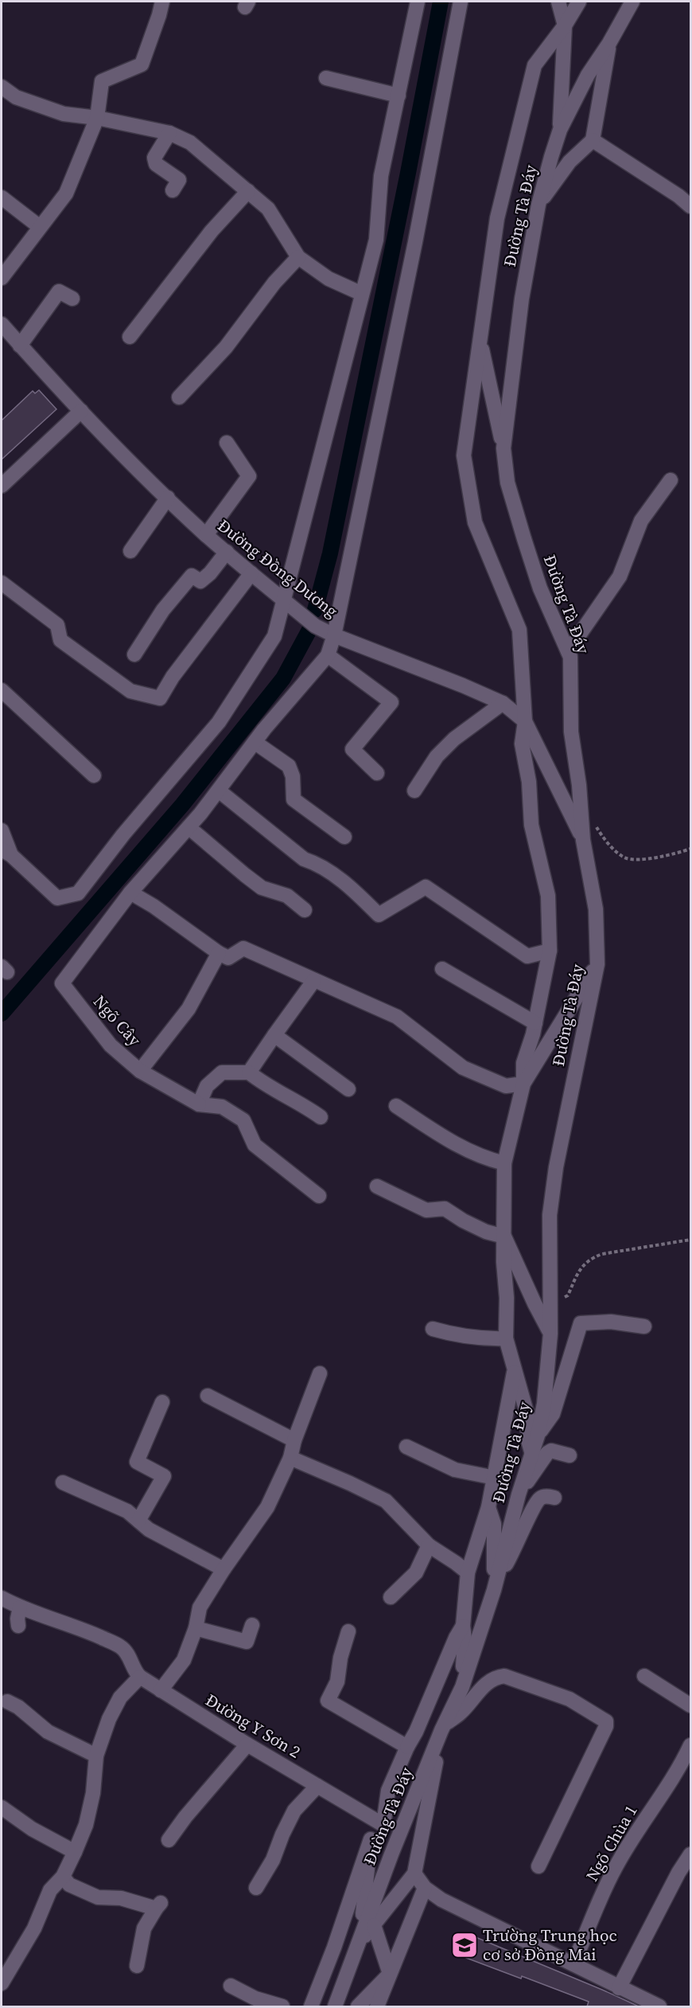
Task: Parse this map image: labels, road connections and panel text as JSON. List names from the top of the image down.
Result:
{
  "streets": {
    "street": [
      "Đường Tà Đáy",
      "Đường Đồng Dương",
      "Ngõ Cây",
      "Đường Y Sơn 2",
      "Ngõ Chùa 1"
    ]
  },
  "crossings": [
    ["Đường Tà Đáy", "Đường Đồng Dương"]
  ],
  "places": {
    "school or university": ["Trường Trung học cơ sở Đồng Mai"]
  }
}
